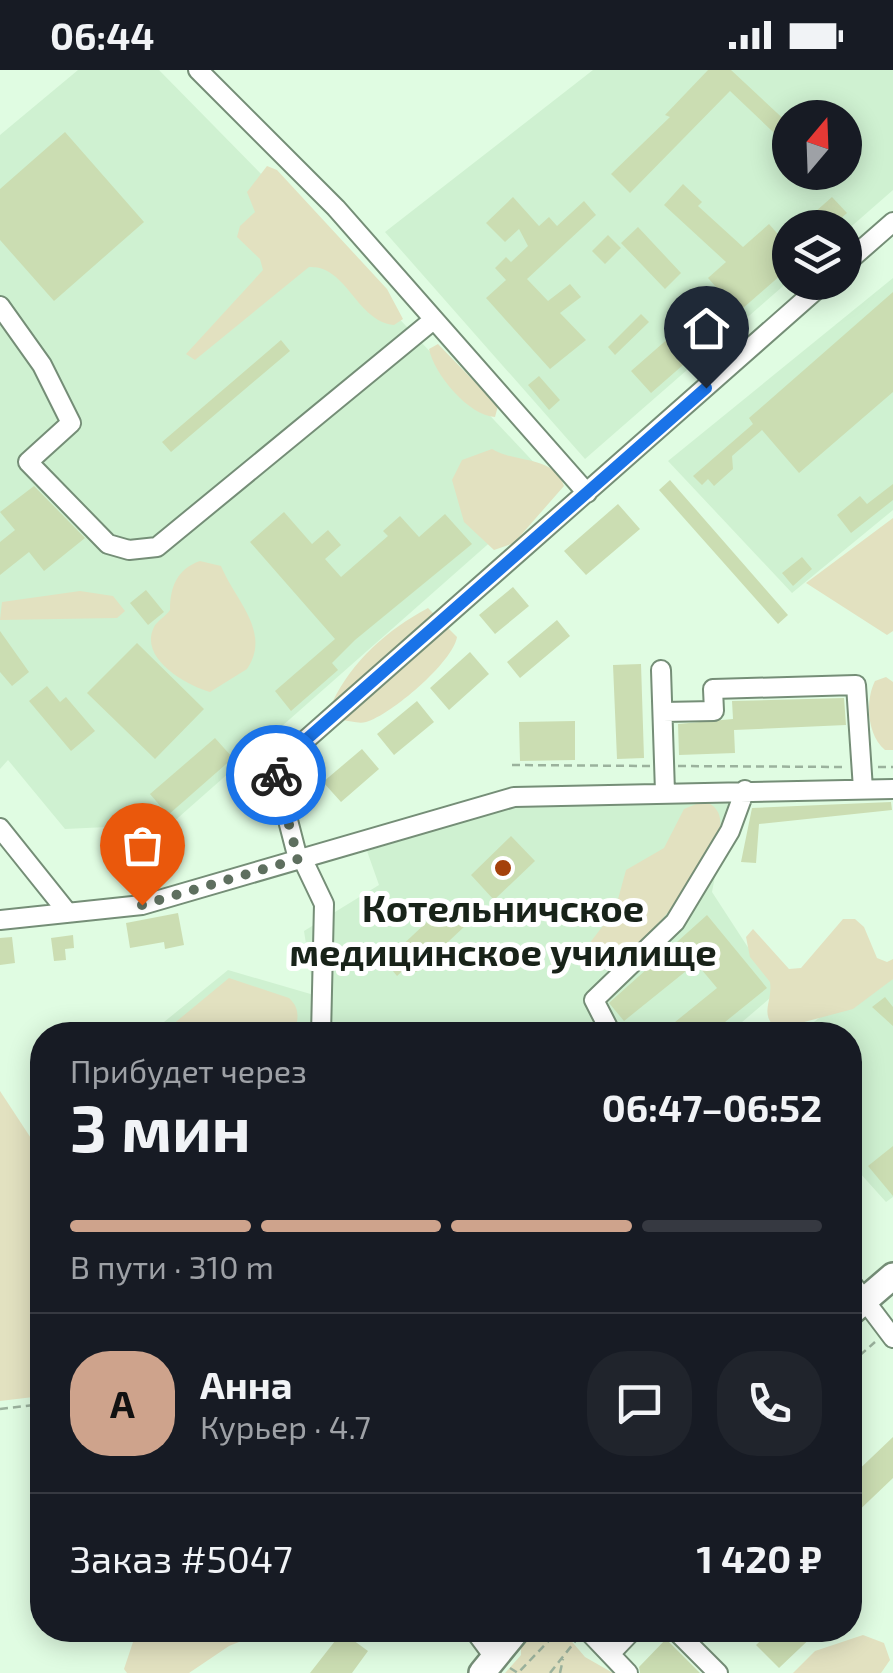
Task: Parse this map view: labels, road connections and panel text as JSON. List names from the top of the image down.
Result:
{
  "places": ["Котельничское медицинское училище"],
  "north": "top",
  "page": {
    "status": "06:44",
    "heading": ["3 мин", "Прибудет через", "06:47–06:52"],
    "panel": [
      "Анна",
      "Курьер · 4.7",
      "Заказ #5047",
      "1 420 ₽"
    ],
    "bar": "В пути · 310 m",
    "round": "А"
  }
}
